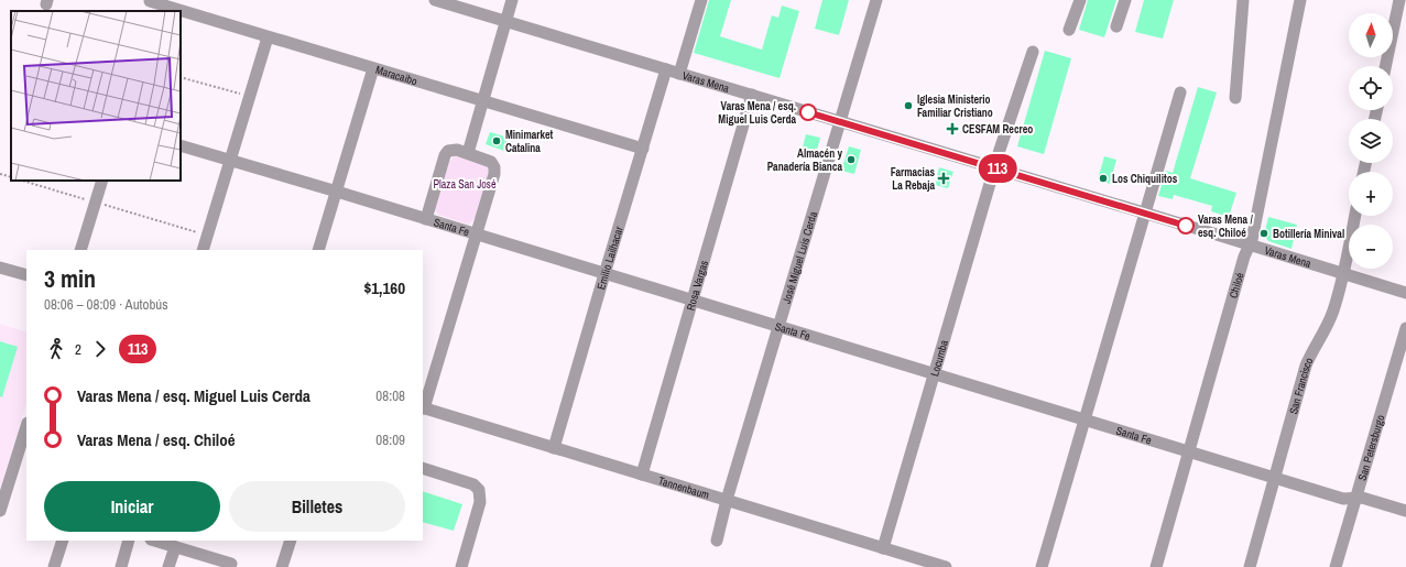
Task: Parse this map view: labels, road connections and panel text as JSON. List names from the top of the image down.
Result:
{
  "streets": {
    "street": [
      "Maracaibo",
      "Varas Mena",
      "Santa Fe",
      "Emilio Lailhacar",
      "José Miguel Luis Cerda",
      "Rosa Vargas",
      "Chiloé",
      "Locumba",
      "San Francisco",
      "San Petersburgo",
      "Tannenbaum"
    ]
  },
  "crossings": [
    ["Maracaibo", "Emilio Lailhacar"],
    ["Varas Mena", "Emilio Lailhacar"],
    ["Varas Mena", "José Miguel Luis Cerda"],
    ["Varas Mena", "Rosa Vargas"],
    ["Varas Mena", "Chiloé"],
    ["Varas Mena", "Locumba"],
    ["Varas Mena", "San Francisco"],
    ["Santa Fe", "Emilio Lailhacar"],
    ["Santa Fe", "José Miguel Luis Cerda"],
    ["Santa Fe", "Rosa Vargas"],
    ["Santa Fe", "Chiloé"],
    ["Santa Fe", "Locumba"],
    ["Santa Fe", "San Francisco"],
    ["Santa Fe", "San Petersburgo"],
    ["Emilio Lailhacar", "Tannenbaum"],
    ["José Miguel Luis Cerda", "Tannenbaum"],
    ["Rosa Vargas", "Tannenbaum"],
    ["Locumba", "Tannenbaum"]
  ],
  "parks": ["Plaza San José"],
  "places": {
    "other": [
      "Iglesia Ministerio Familiar Cristiano",
      "Varas Mena / esq. Miguel Luis Cerda",
      "Minimarket Catalina",
      "Almacén y Panadería Bianca",
      "Los Chiquilitos",
      "Varas Mena / esq. Chiloé",
      "Botillería Minival"
    ],
    "health": ["CESFAM Recreo", "Farmacias La Rebaja"]
  },
  "lines": ["bus line 113"],
  "north": "top",
  "page": {
    "on_map": "113",
    "map_buttons": ["+", "−"],
    "heading": ["3 min", "08:06 – 08:09 · Autobús", "$1,160"],
    "legs": ["2", "113"],
    "list": [
      {
        "name": "Varas Mena / esq. Miguel Luis Cerda",
        "value": "08:08"
      },
      {
        "name": "Varas Mena / esq. Chiloé",
        "value": "08:09"
      }
    ],
    "buttons": ["Iniciar", "Billetes"]
  }
}
